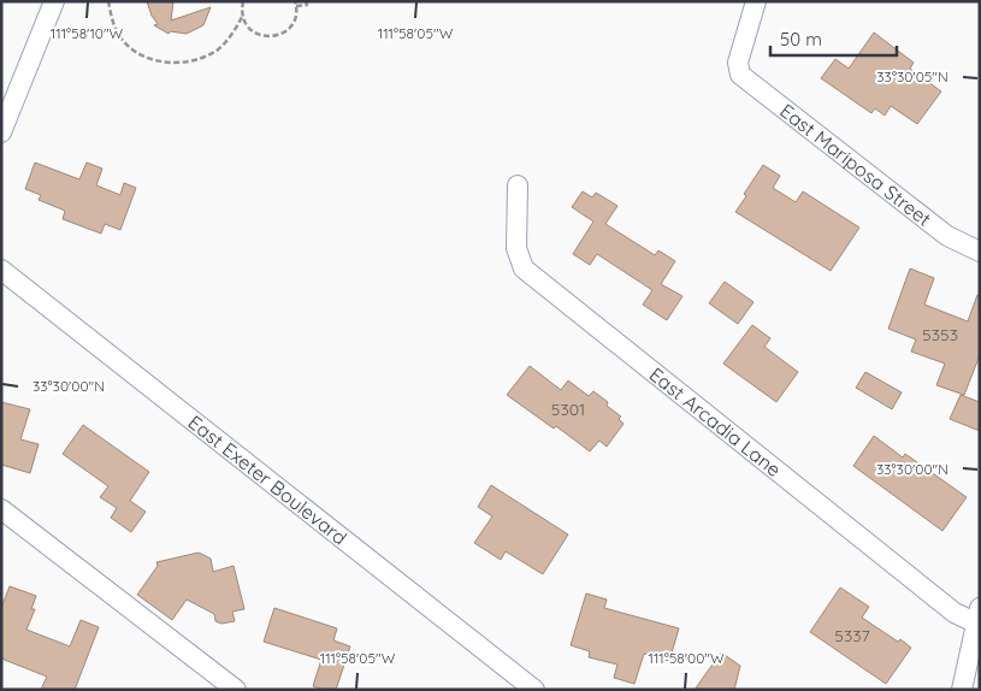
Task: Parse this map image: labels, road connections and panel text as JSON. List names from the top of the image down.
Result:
{
  "streets": {
    "street": ["East Mariposa Street", "East Arcadia Lane", "East Exeter Boulevard"]
  },
  "house_numbers": ["5353", "5301", "5337"],
  "scale_bar": "50 m",
  "coordinates": [
    "111°58'10\"W",
    "111°58'05\"W",
    "33°30'05\"N",
    "33°30'00\"N",
    "111°58'00\"W"
  ]
}
